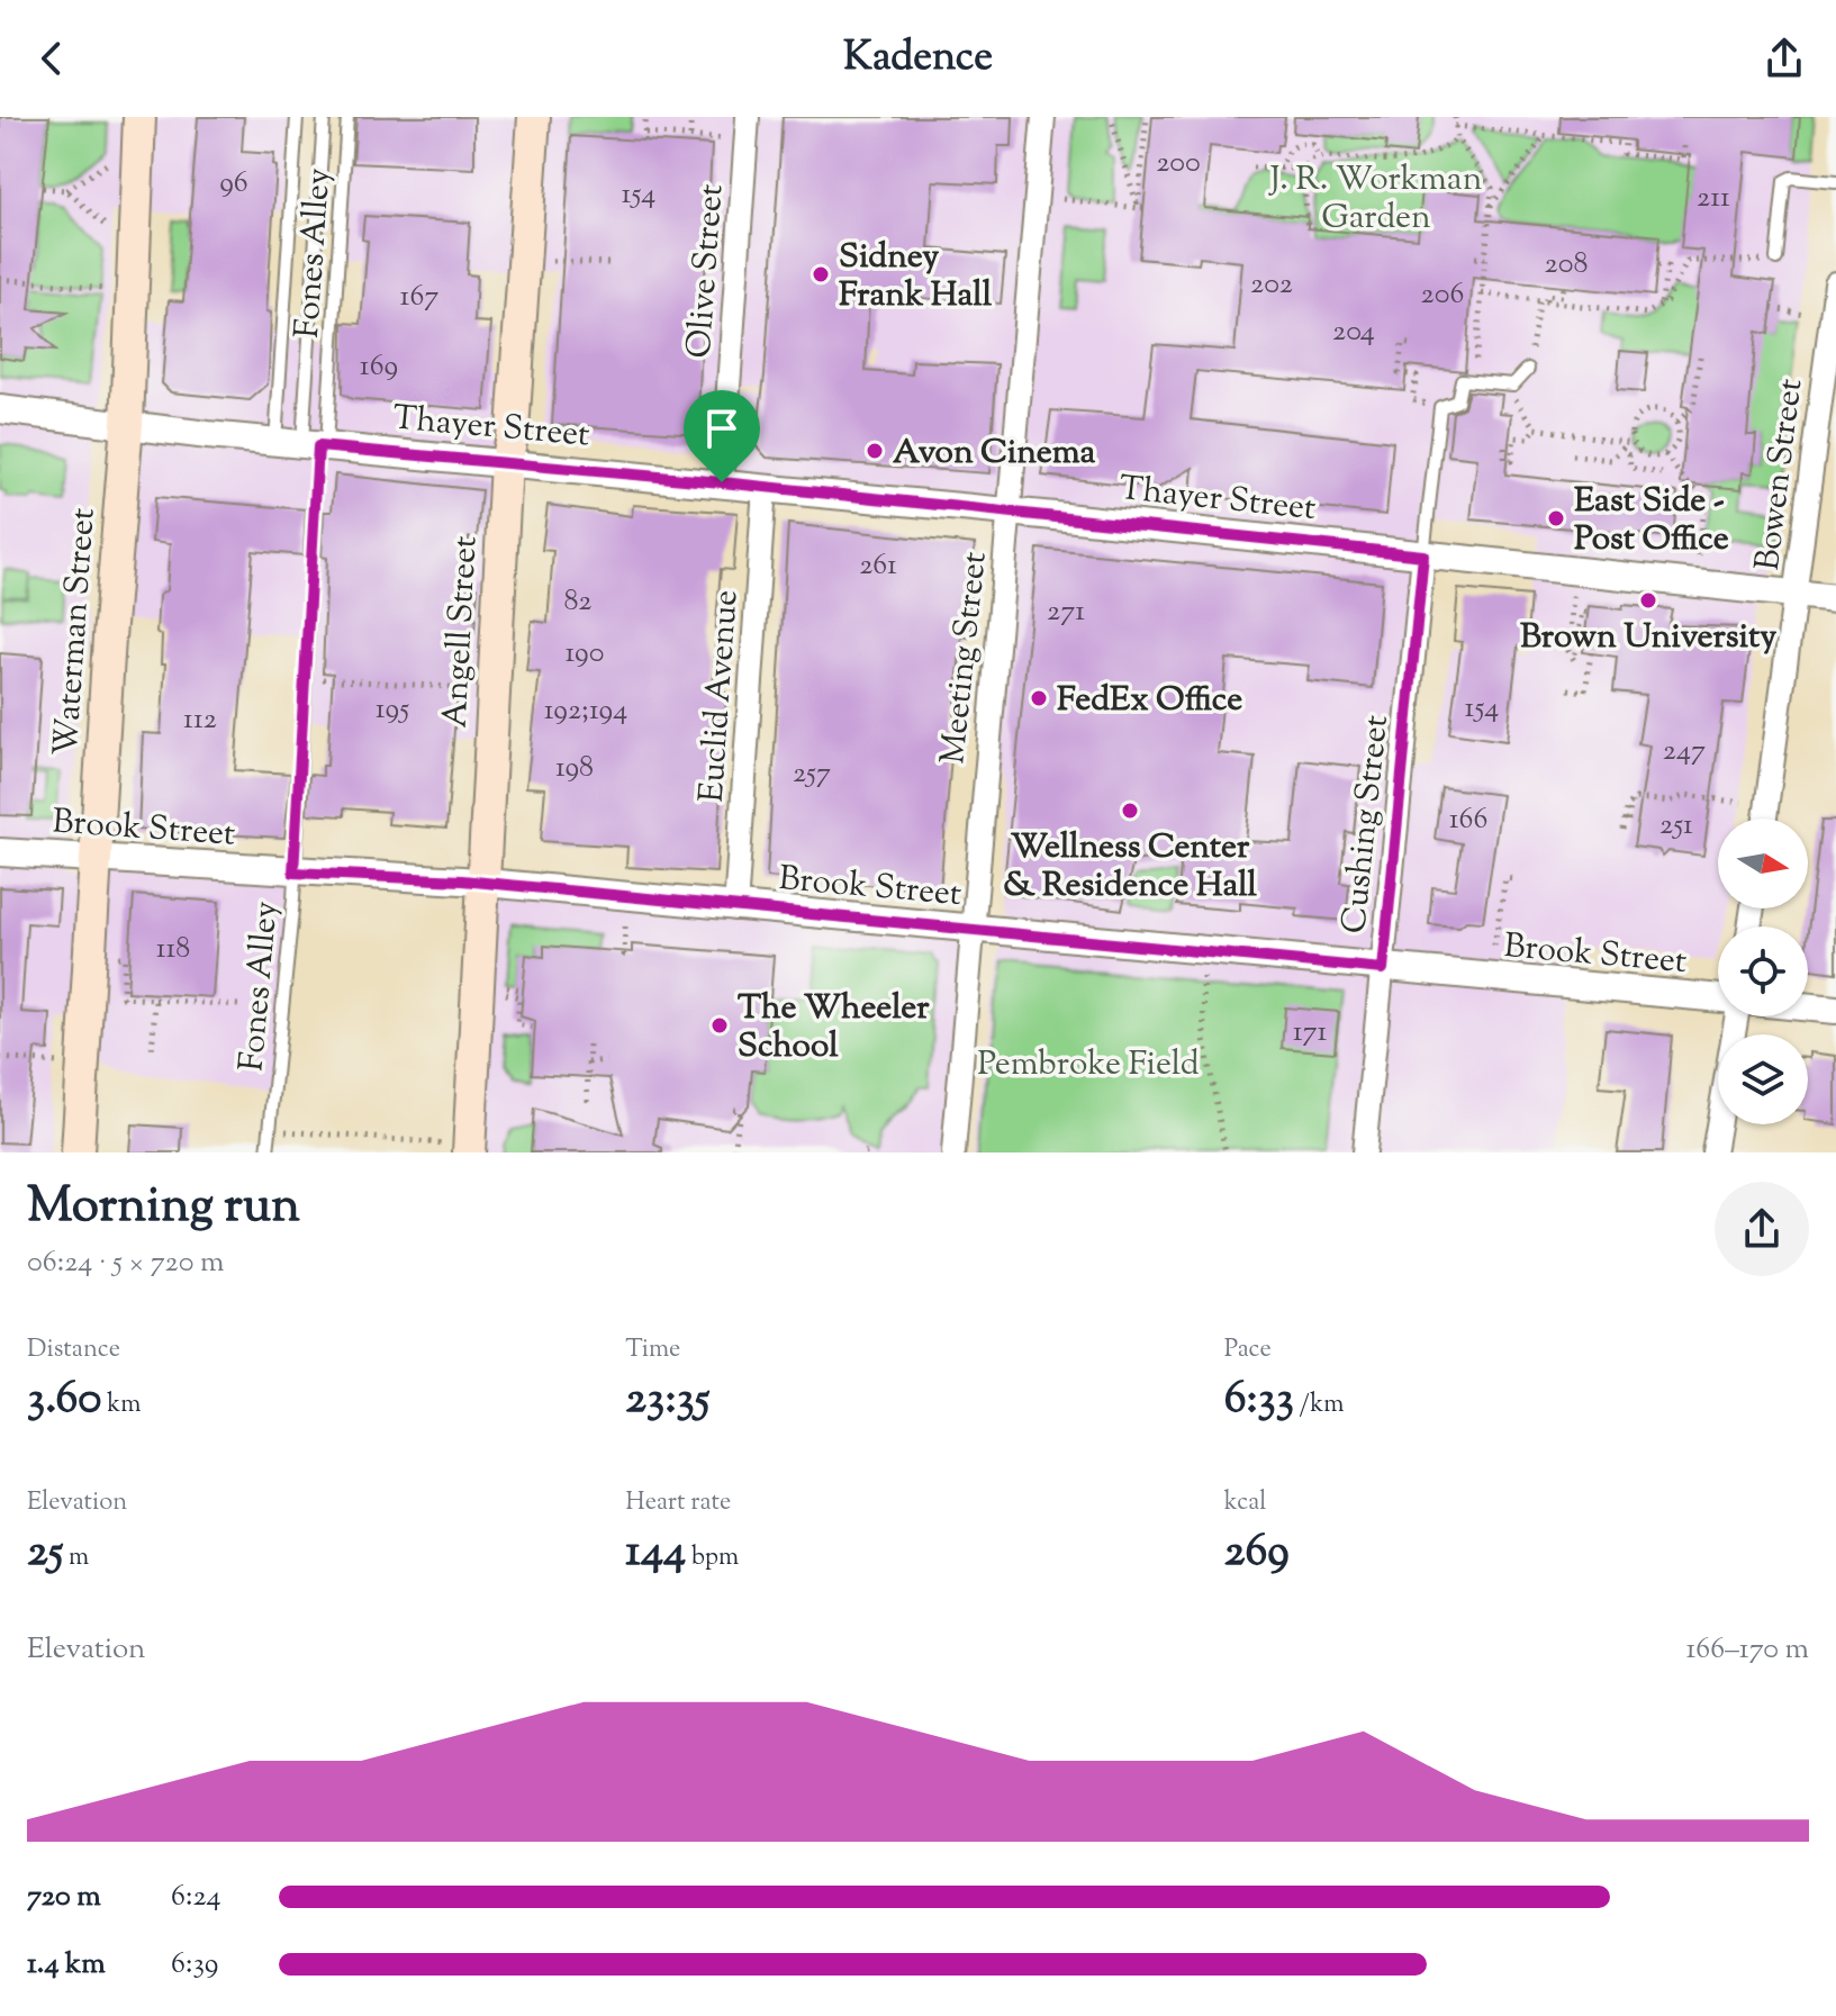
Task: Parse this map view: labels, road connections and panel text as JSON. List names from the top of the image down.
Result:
{
  "streets": {
    "main road": ["Waterman Street", "Angell Street"],
    "street": [
      "Olive Street",
      "Thayer Street",
      "Bowen Street",
      "Meeting Street",
      "Euclid Avenue",
      "Cushing Street",
      "Brook Street"
    ],
    "lane": ["Fones Alley"]
  },
  "crossings": [
    ["Fones Alley", "Thayer Street"],
    ["Fones Alley", "Brook Street"],
    ["Olive Street", "Thayer Street"],
    ["Thayer Street", "Bowen Street"],
    ["Thayer Street", "Waterman Street"],
    ["Thayer Street", "Angell Street"],
    ["Thayer Street", "Meeting Street"],
    ["Thayer Street", "Euclid Avenue"],
    ["Thayer Street", "Cushing Street"],
    ["Waterman Street", "Brook Street"],
    ["Angell Street", "Brook Street"],
    ["Meeting Street", "Brook Street"],
    ["Euclid Avenue", "Brook Street"],
    ["Cushing Street", "Brook Street"]
  ],
  "parks": ["J. R. Workman Garden", "Pembroke Field"],
  "places": [
    "Sidney Frank Hall",
    "Avon Cinema",
    "East Side - Post Office",
    "Brown University",
    "FedEx Office",
    "Wellness Center & Residence Hall",
    "The Wheeler School"
  ],
  "house_numbers": [
    "200",
    "96",
    "154",
    "211",
    "208",
    "202",
    "206",
    "167",
    "204",
    "169",
    "261",
    "82",
    "271",
    "190",
    "154",
    "195",
    "192;194",
    "112",
    "247",
    "198",
    "257",
    "166",
    "251",
    "118",
    "171"
  ],
  "north": "right",
  "page": {
    "header": "Kadence",
    "heading": ["Morning run", "06:24 · 5 × 720 m"],
    "stats": [
      ["Distance", "3.60 km"],
      ["Time", "23:35"],
      ["Pace", "6:33 /km"],
      ["Elevation", "25 m"],
      ["Heart rate", "144 bpm"],
      ["kcal", "269"]
    ],
    "chart": ["Elevation", "166–170 m"],
    "list": [
      {
        "name": "720 m",
        "note": "6:24"
      },
      {
        "name": "1.4 km",
        "note": "6:39"
      }
    ]
  }
}
